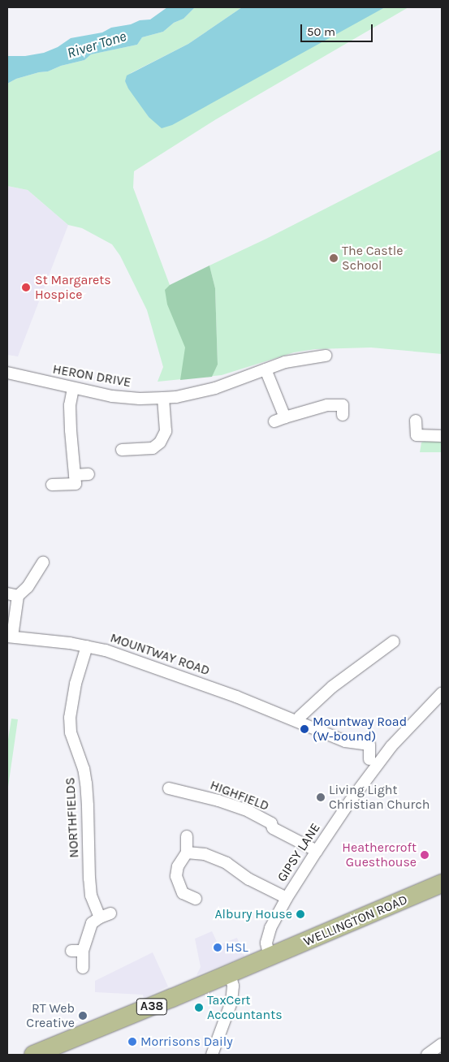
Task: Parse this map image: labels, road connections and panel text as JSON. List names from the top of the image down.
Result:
{
  "streets": {
    "main road": ["WELLINGTON ROAD", "A38"],
    "street": [
      "HERON DRIVE",
      "MOUNTWAY ROAD",
      "HIGHFIELD",
      "NORTHFIELDS",
      "GIPSY LANE"
    ]
  },
  "crossings": [
    ["MOUNTWAY ROAD", "NORTHFIELDS"],
    ["HIGHFIELD", "GIPSY LANE"],
    ["GIPSY LANE", "WELLINGTON ROAD"],
    ["GIPSY LANE", "A38"],
    ["WELLINGTON ROAD", "A38"]
  ],
  "water": ["River Tone"],
  "places": [
    "The Castle School",
    "St Margarets Hospice",
    "Mountway Road (W-bound)",
    "Living Light Christian Church",
    "Heathercroft Guesthouse",
    "Albury House",
    "HSL",
    "TaxCert Accountants",
    "RT Web Creative",
    "Morrisons Daily"
  ],
  "scale_bar": "50 m"
}
